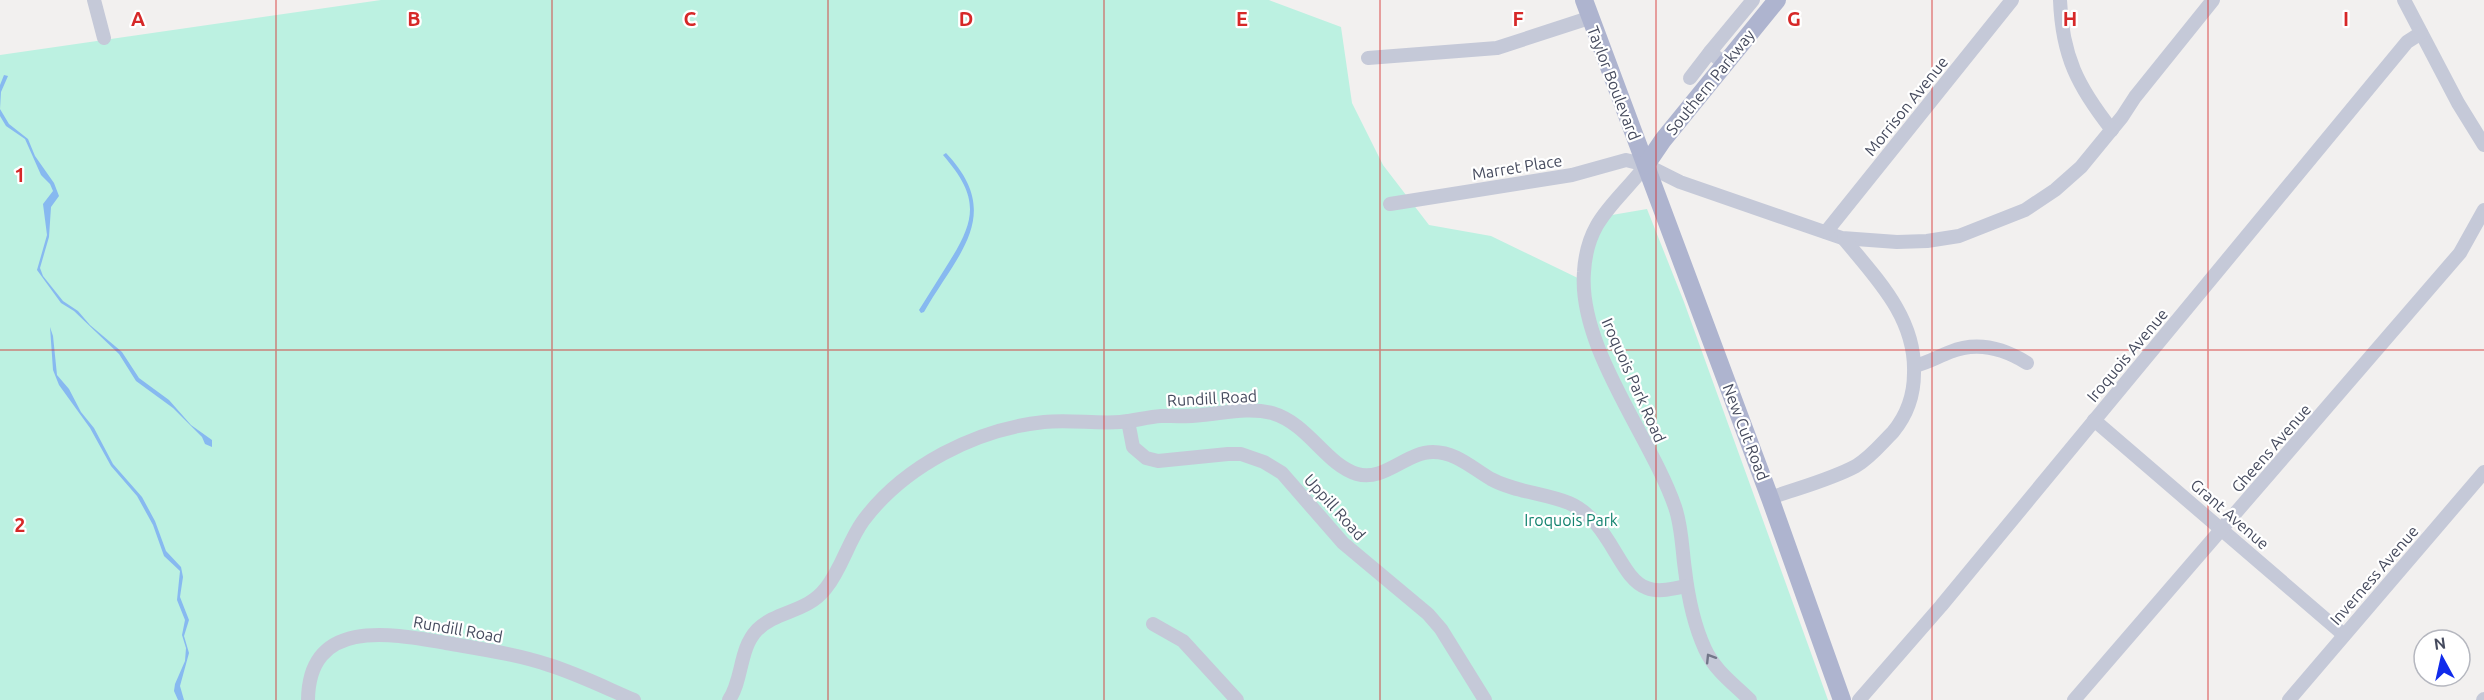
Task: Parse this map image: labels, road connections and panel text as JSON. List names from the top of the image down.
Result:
{
  "streets": {
    "main road": ["Southern Parkway", "Taylor Boulevard", "New Cut Road"],
    "street": [
      "Morrison Avenue",
      "Marret Place",
      "Iroquois Avenue",
      "Iroquois Park Road",
      "Rundill Road",
      "Gheens Avenue",
      "Uppill Road",
      "Grant Avenue",
      "Inverness Avenue"
    ]
  },
  "crossings": [
    ["Southern Parkway", "Taylor Boulevard"],
    ["Southern Parkway", "Marret Place"],
    ["Southern Parkway", "Iroquois Park Road"],
    ["Southern Parkway", "New Cut Road"],
    ["Taylor Boulevard", "Marret Place"],
    ["Taylor Boulevard", "Iroquois Park Road"],
    ["Taylor Boulevard", "New Cut Road"],
    ["Marret Place", "Iroquois Park Road"],
    ["Marret Place", "New Cut Road"],
    ["Iroquois Avenue", "Grant Avenue"],
    ["Iroquois Park Road", "Rundill Road"],
    ["Iroquois Park Road", "New Cut Road"],
    ["Rundill Road", "Uppill Road"],
    ["Gheens Avenue", "Grant Avenue"],
    ["Grant Avenue", "Inverness Avenue"]
  ],
  "parks": ["Iroquois Park"],
  "north": "top",
  "grid": {
    "columns": [
      "A",
      "B",
      "C",
      "D",
      "E",
      "F",
      "G",
      "H",
      "I"
    ],
    "rows": ["1", "2"]
  }
}
